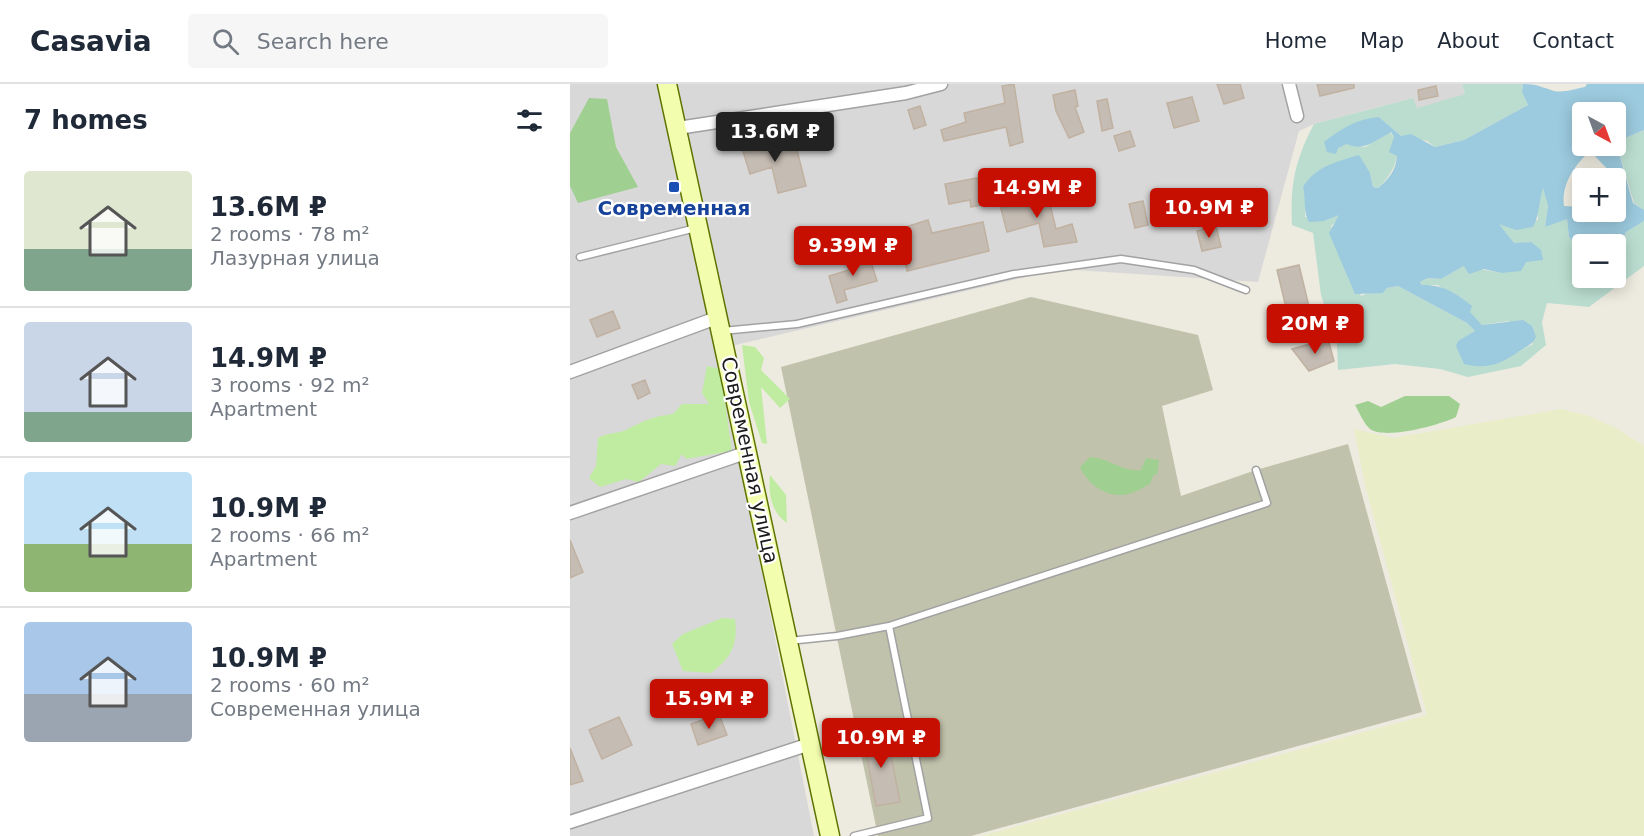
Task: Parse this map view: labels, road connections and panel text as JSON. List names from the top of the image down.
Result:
{
  "streets": {
    "street": ["Современная улица"]
  },
  "places": {
    "transit": ["Современная"]
  },
  "north": "bottom right",
  "page": {
    "header": "Casavia",
    "search": "Search here",
    "nav": [
      "Home",
      "Map",
      "About",
      "Contact"
    ],
    "heading": "7 homes",
    "map_buttons": ["+", "−"],
    "price": [
      "13.6M ₽",
      "14.9M ₽",
      "10.9M ₽",
      "9.39M ₽",
      "20M ₽",
      "15.9M ₽",
      "10.9M ₽"
    ],
    "list": [
      {
        "name": "13.6M ₽",
        "note": "2 rooms · 78 m² · Лазурная улица"
      },
      {
        "name": "14.9M ₽",
        "note": "3 rooms · 92 m² · Apartment"
      },
      {
        "name": "10.9M ₽",
        "note": "2 rooms · 66 m² · Apartment"
      },
      {
        "name": "10.9M ₽",
        "note": "2 rooms · 60 m² · Современная улица"
      }
    ]
  }
}
